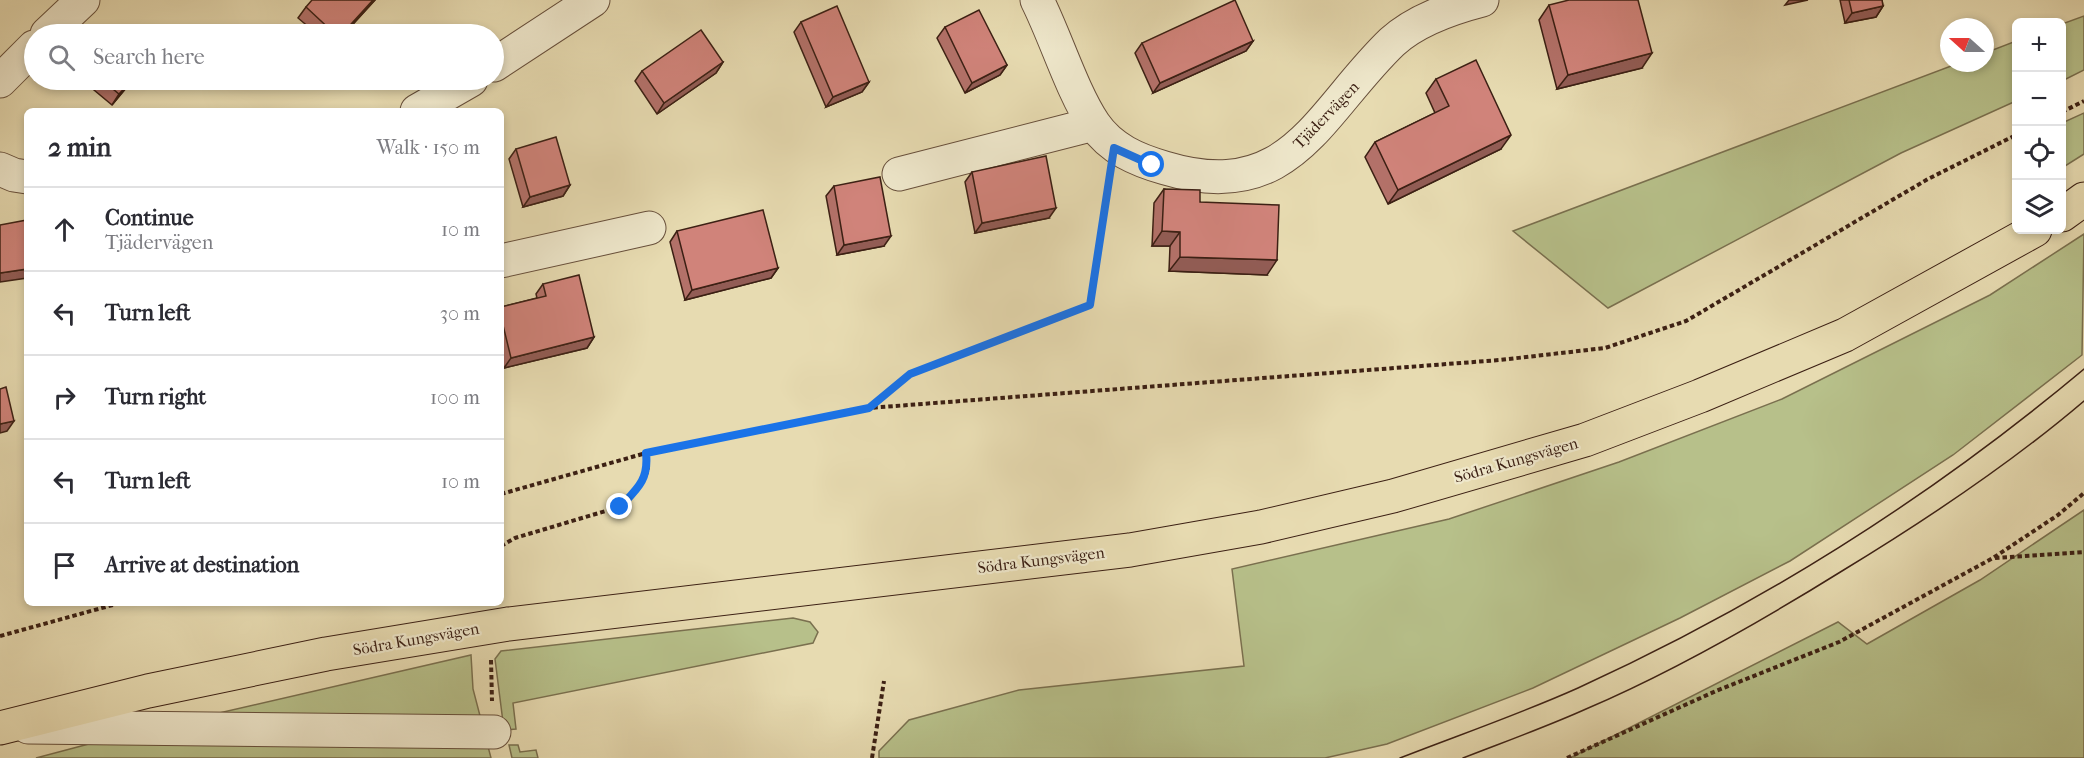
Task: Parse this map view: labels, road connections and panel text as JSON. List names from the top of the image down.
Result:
{
  "streets": {
    "main road": ["Södra Kungsvägen"],
    "street": ["Tjädervägen"]
  },
  "north": "left",
  "page": {
    "map_buttons": ["+", "−"],
    "search": "Search here",
    "heading": ["2 min", "Walk · 150 m"],
    "list": [
      ["Continue", "Tjädervägen", "10 m"],
      ["Turn left", "30 m"],
      ["Turn right", "100 m"],
      ["Turn left", "10 m"],
      "Arrive at destination"
    ]
  }
}
